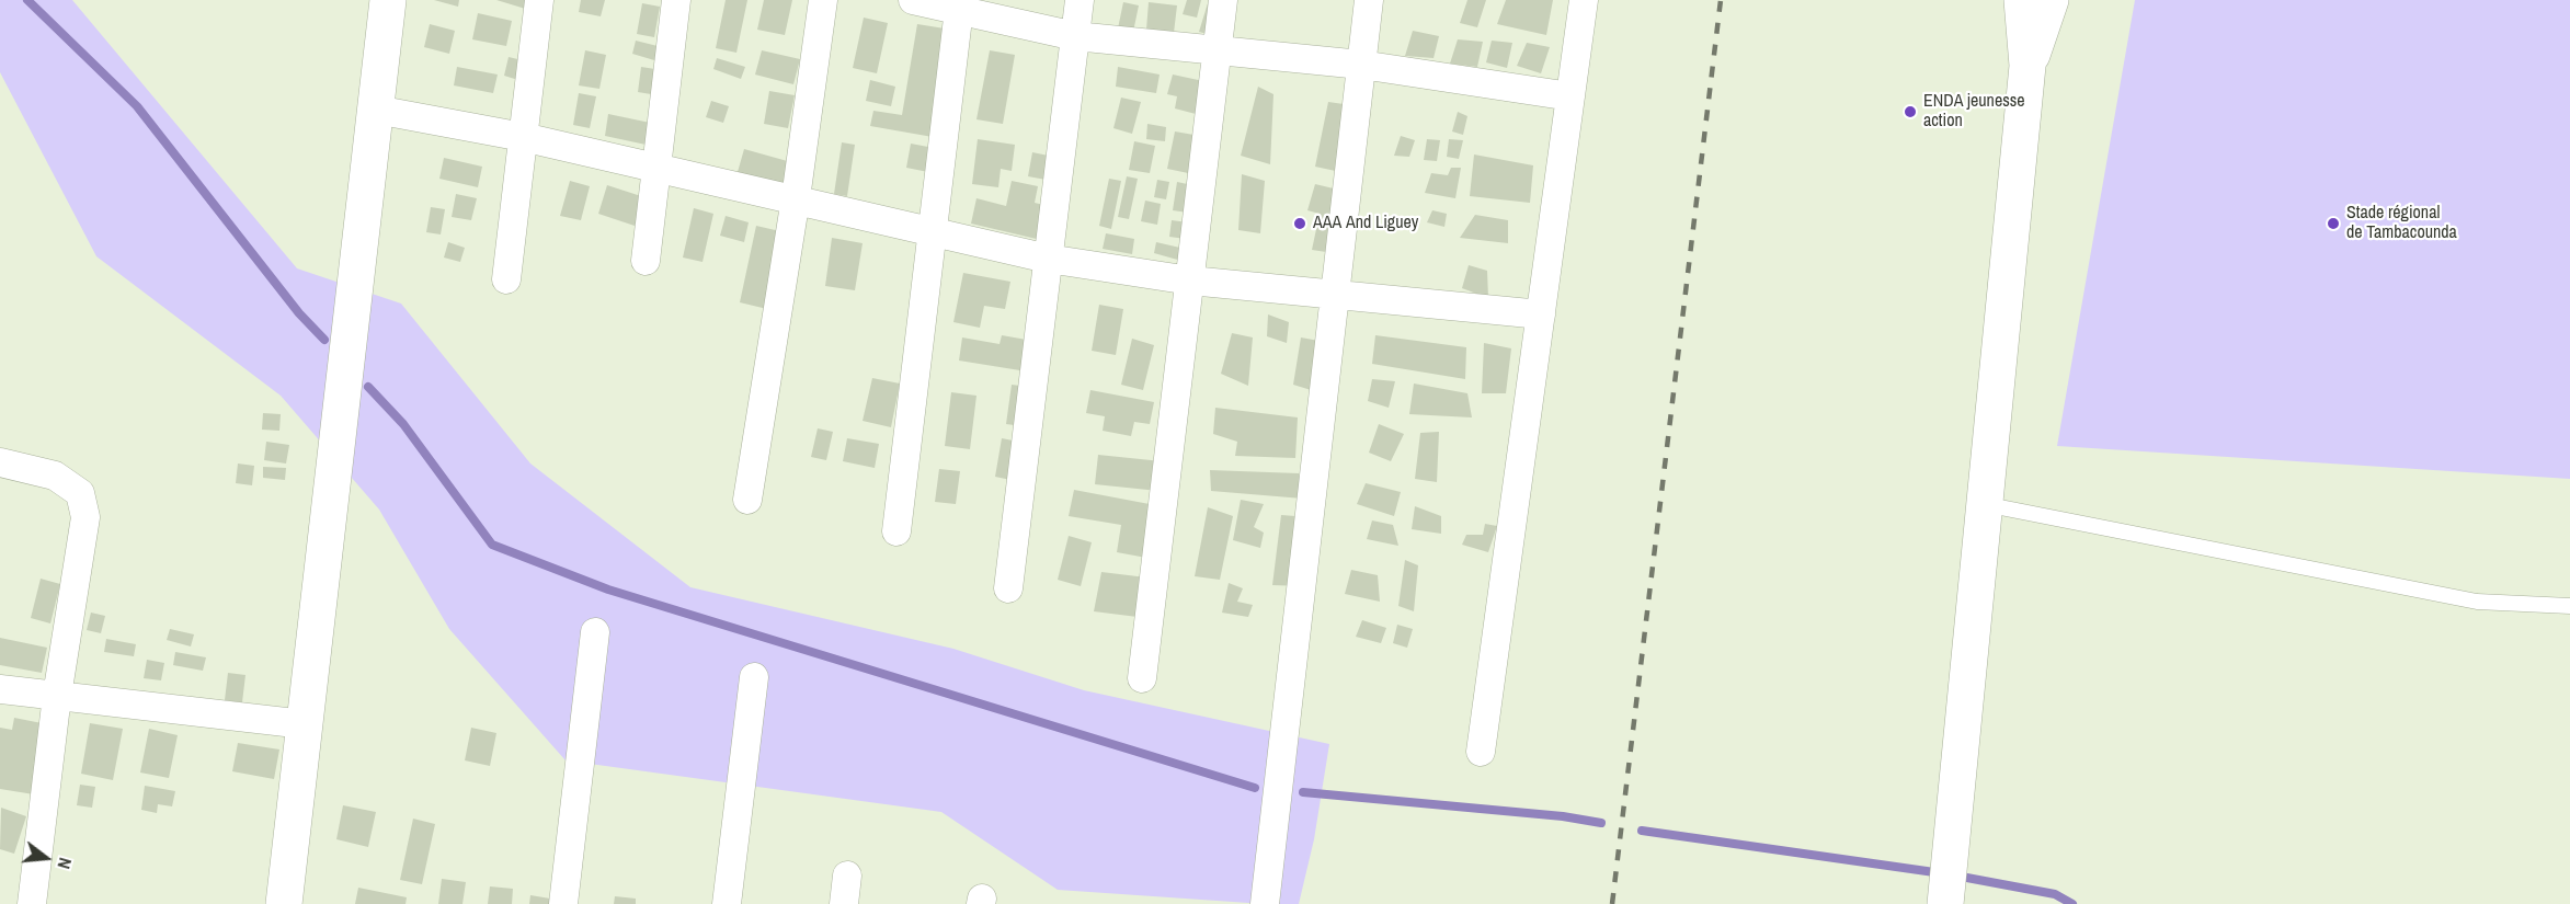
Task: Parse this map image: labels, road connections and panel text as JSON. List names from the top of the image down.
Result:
{
  "places": ["ENDA jeunesse action", "AAA And Liguey", "Stade régional de Tambacounda"],
  "north": "right"
}
